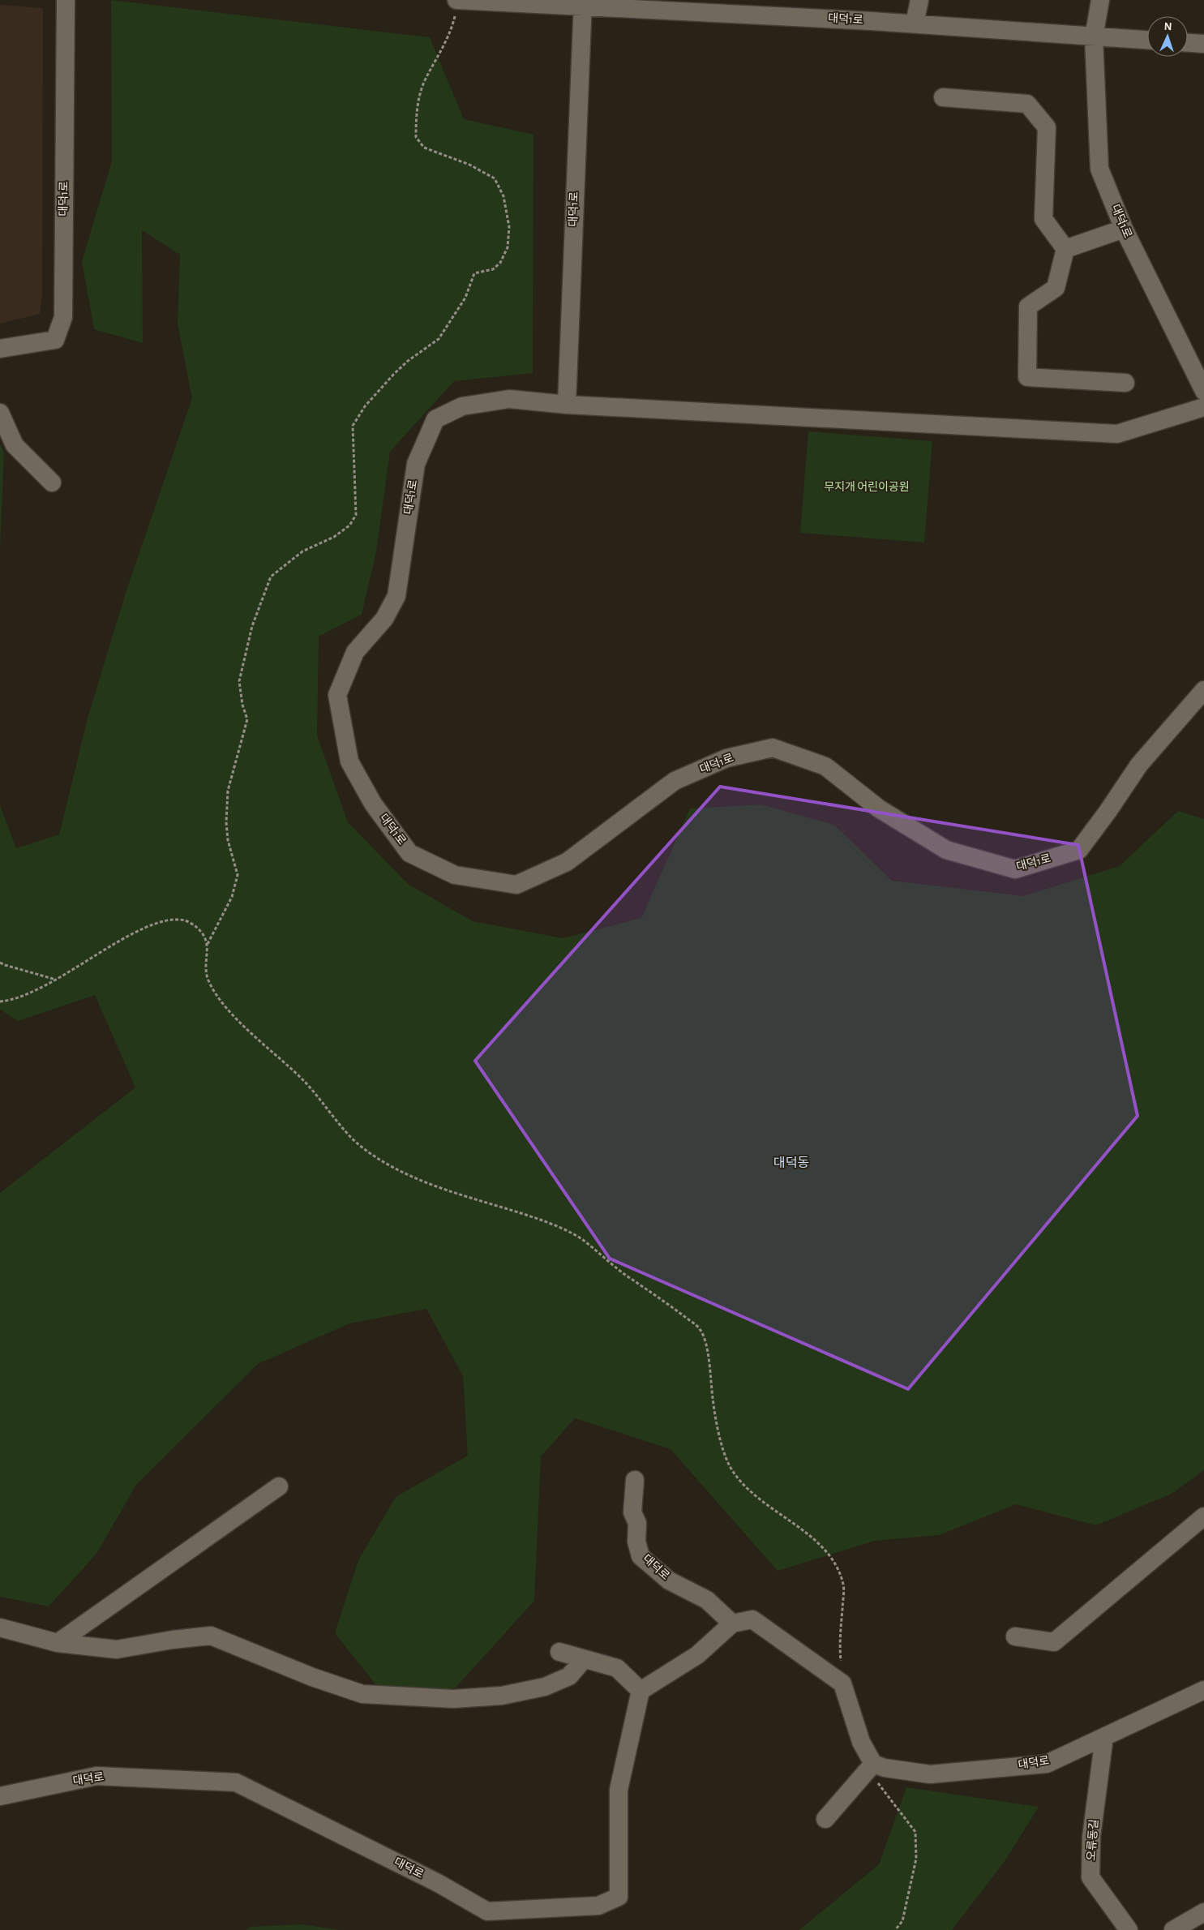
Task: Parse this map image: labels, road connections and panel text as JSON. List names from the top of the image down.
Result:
{
  "streets": {
    "street": ["대덕1로", "대덕로", "오류동길"]
  },
  "crossings": [
    ["대덕로", "오류동길"]
  ],
  "districts": ["대덕동"],
  "parks": ["무지개 어린이공원"],
  "north": "top"
}
